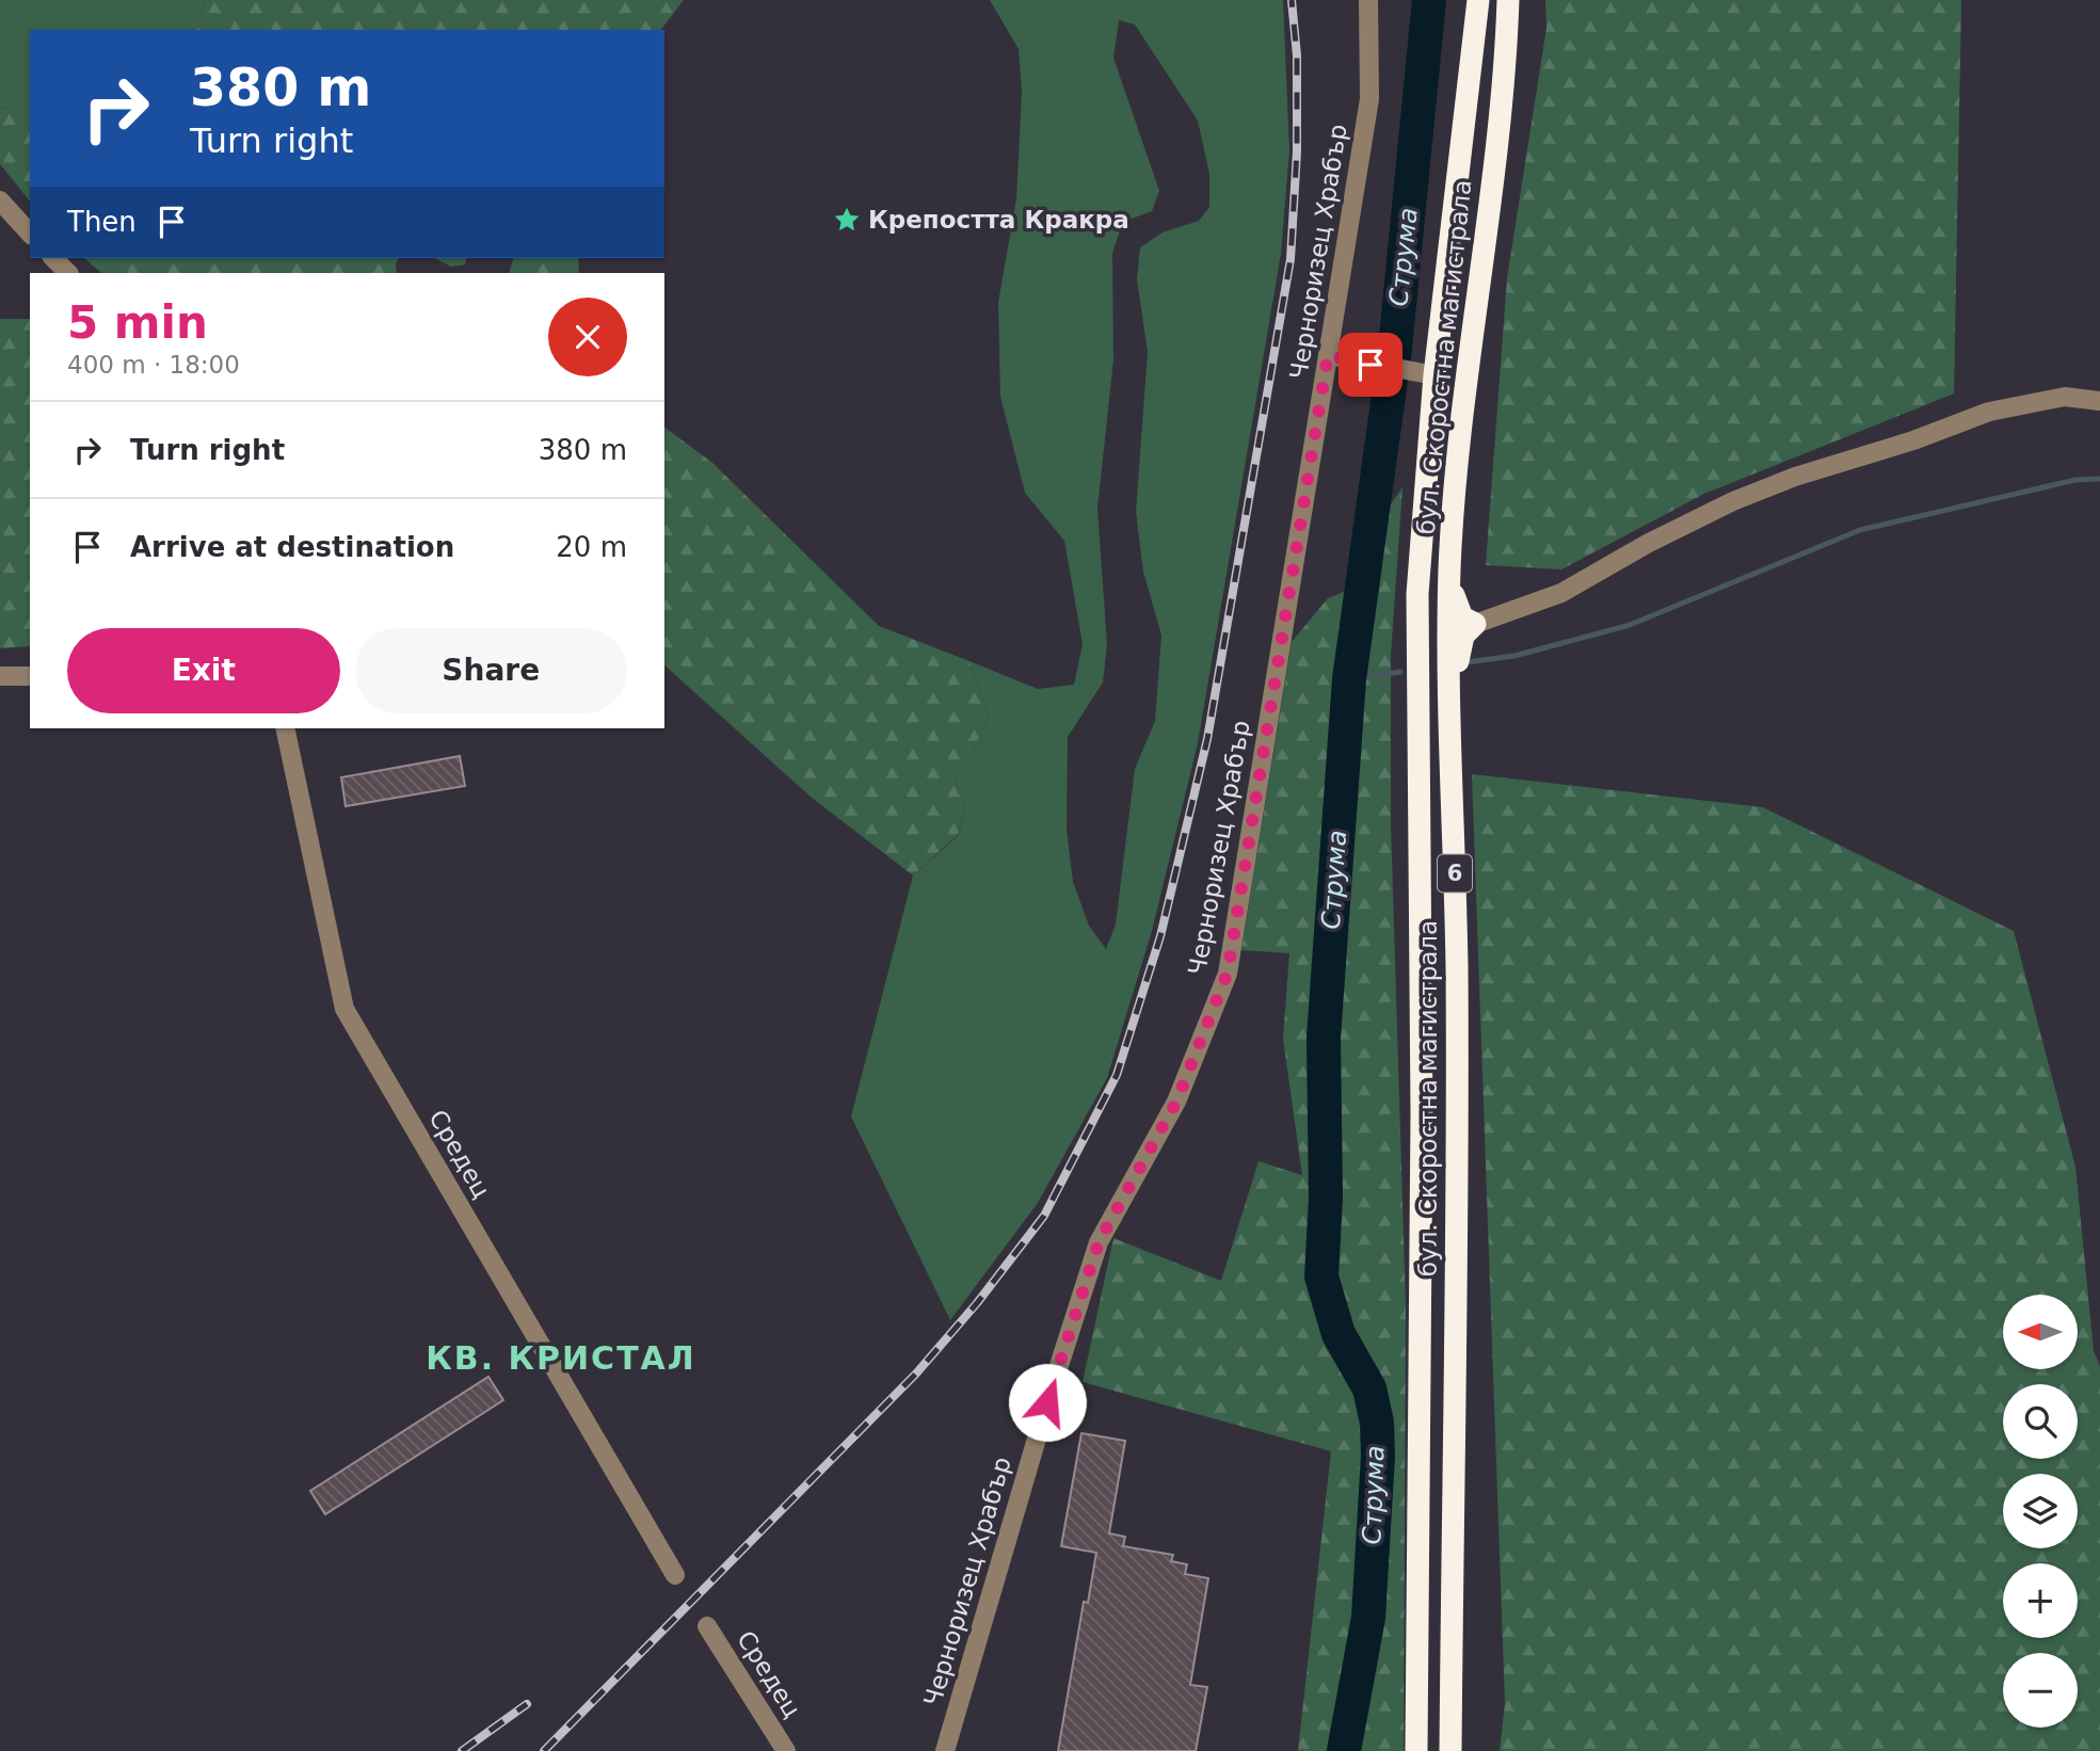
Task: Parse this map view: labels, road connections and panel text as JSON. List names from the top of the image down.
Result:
{
  "streets": {
    "highway": ["бул. Скоростна магистрала", "6"],
    "street": ["Черноризец Храбър", "Средец"]
  },
  "districts": ["КВ. КРИСТАЛ"],
  "water": ["Струма"],
  "places": {
    "place": ["Крепостта Кракра"]
  },
  "north": "left",
  "page": {
    "turn": ["380 m", "Turn right"],
    "then": "Then",
    "heading": ["5 min", "400 m · 18:00"],
    "list": [
      {
        "name": "Turn right",
        "value": "380 m"
      },
      {
        "name": "Arrive at destination",
        "value": "20 m"
      }
    ],
    "buttons": ["Exit", "Share"],
    "map_buttons": ["+", "−"]
  }
}
